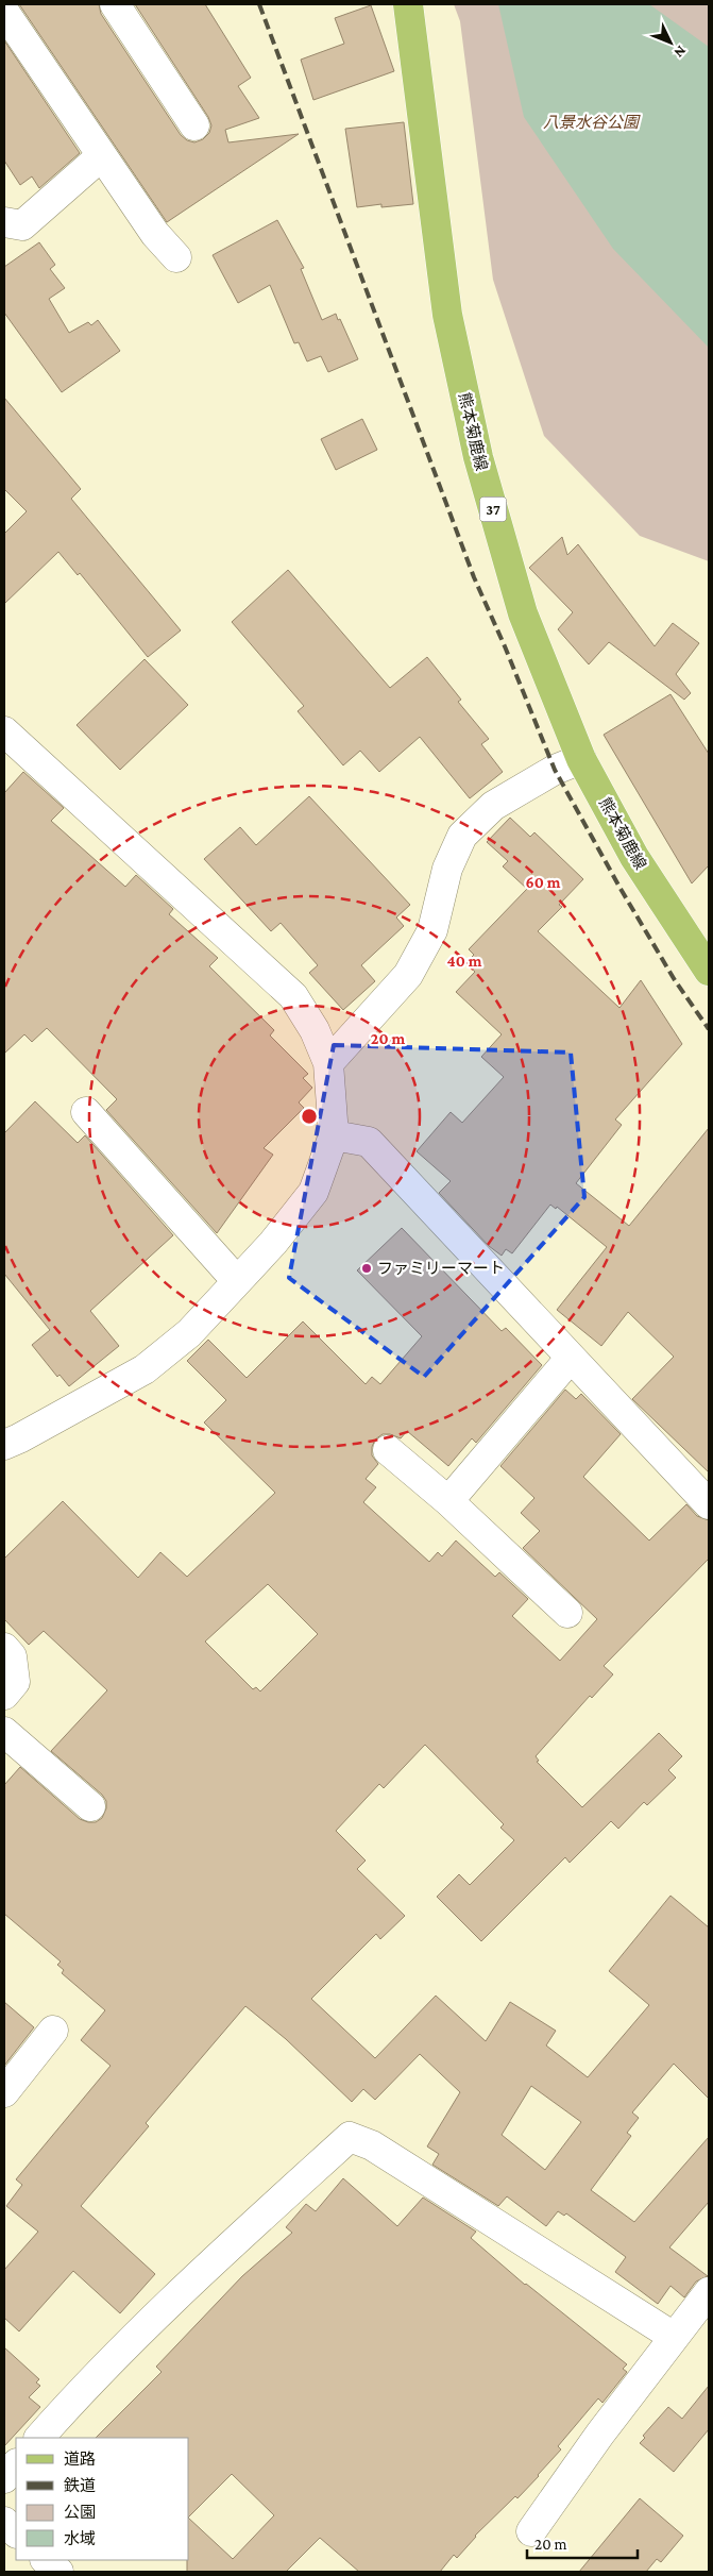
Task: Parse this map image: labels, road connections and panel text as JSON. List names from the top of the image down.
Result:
{
  "streets": {
    "main road": ["熊本菊鹿線", "37"]
  },
  "parks": ["八景水谷公園"],
  "places": ["ファミリーマート"],
  "legend": [
    "道路",
    "鉄道",
    "公園",
    "水域"
  ],
  "scale_bar": "20 m",
  "north": "bottom right",
  "rings": ["60 m", "40 m", "20 m"]
}
